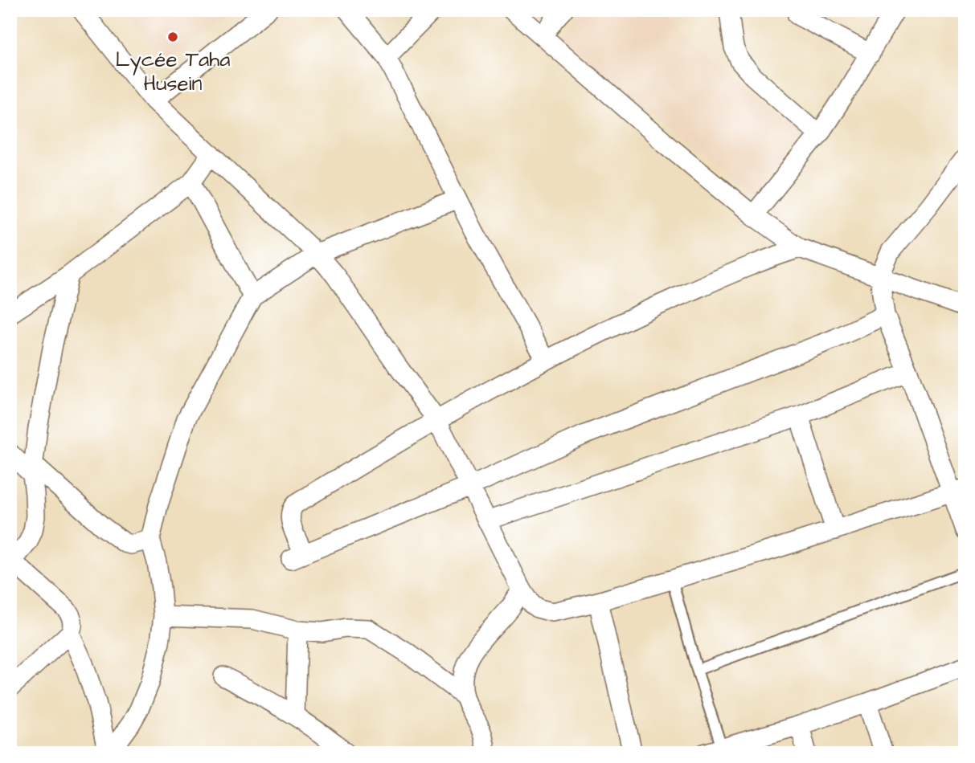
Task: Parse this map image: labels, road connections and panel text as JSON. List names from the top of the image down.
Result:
{
  "places": ["Lycée Taha Husein"]
}
